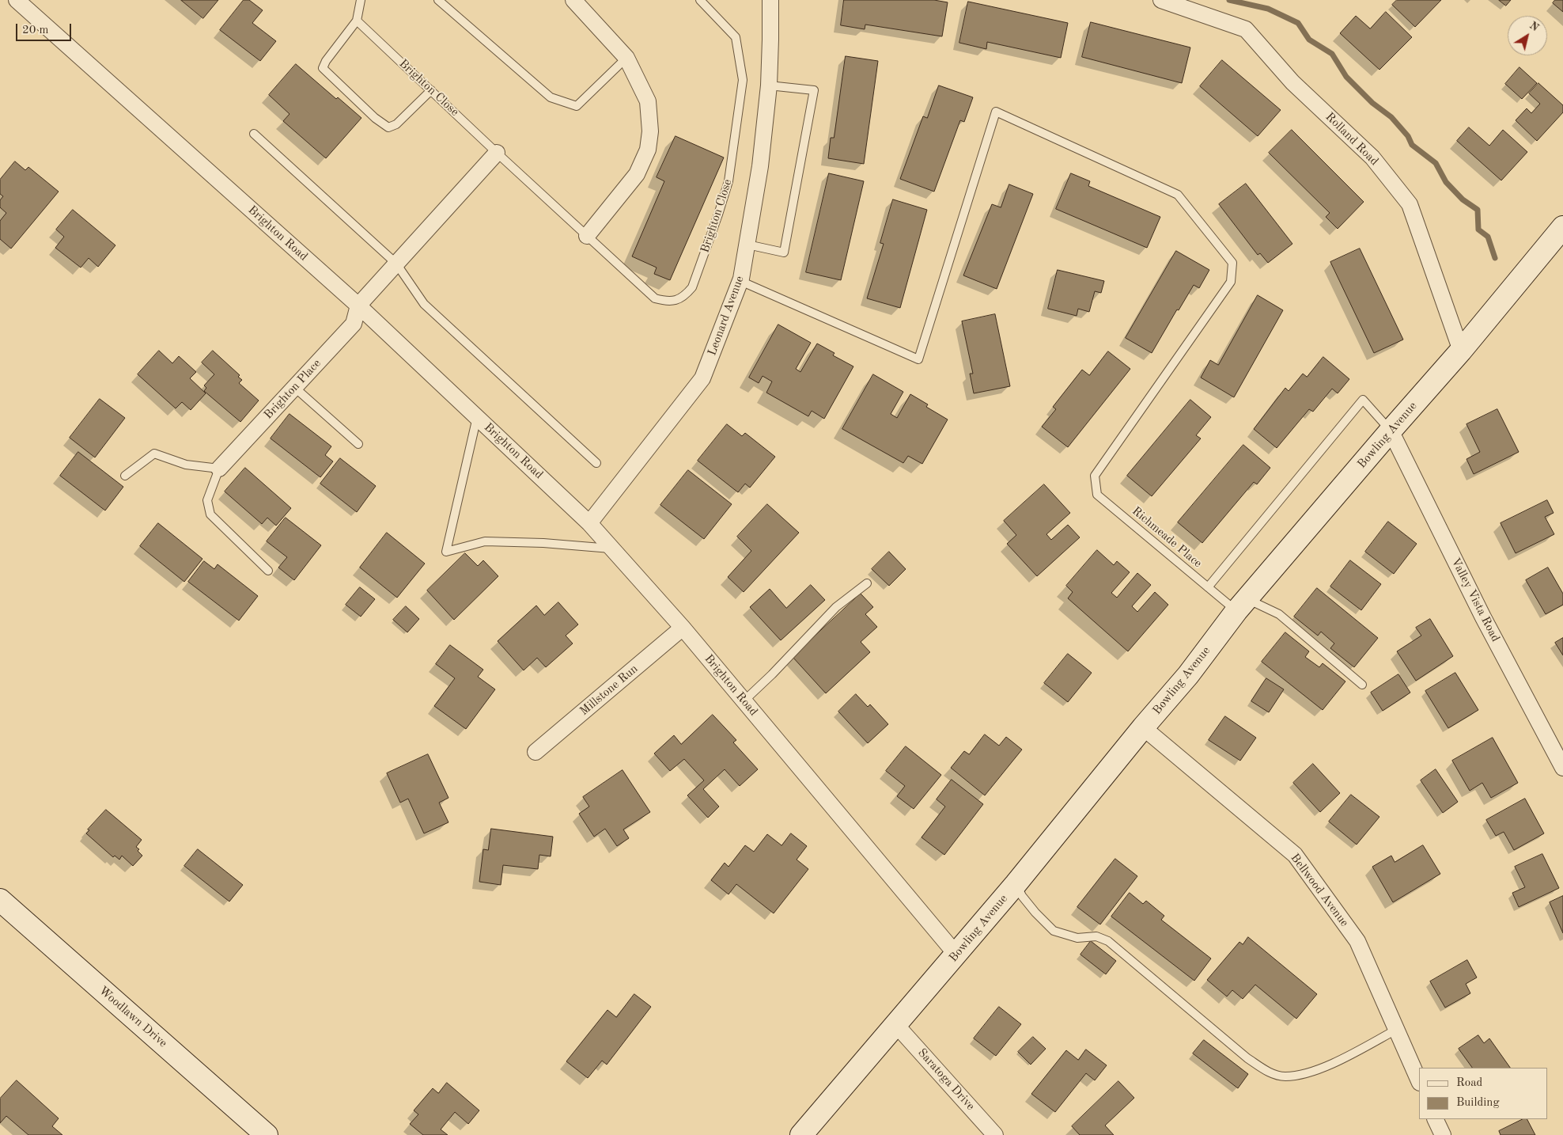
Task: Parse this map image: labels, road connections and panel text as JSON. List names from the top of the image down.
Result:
{
  "streets": {
    "street": [
      "Rolland Road",
      "Brighton Road",
      "Leonard Avenue",
      "Brighton Place",
      "Bowling Avenue",
      "Valley Vista Road",
      "Millstone Run",
      "Bellwood Avenue",
      "Woodlawn Drive",
      "Saratoga Drive"
    ],
    "lane": ["Brighton Close", "Richmeade Place"]
  },
  "crossings": [
    ["Rolland Road", "Bowling Avenue"],
    ["Brighton Road", "Leonard Avenue"],
    ["Brighton Road", "Brighton Place"],
    ["Brighton Road", "Bowling Avenue"],
    ["Brighton Road", "Millstone Run"],
    ["Leonard Avenue", "Richmeade Place"],
    ["Bowling Avenue", "Richmeade Place"],
    ["Bowling Avenue", "Valley Vista Road"],
    ["Bowling Avenue", "Bellwood Avenue"],
    ["Bowling Avenue", "Saratoga Drive"]
  ],
  "legend": ["Road", "Building"],
  "scale_bar": "20 m",
  "north": "top right"
}
